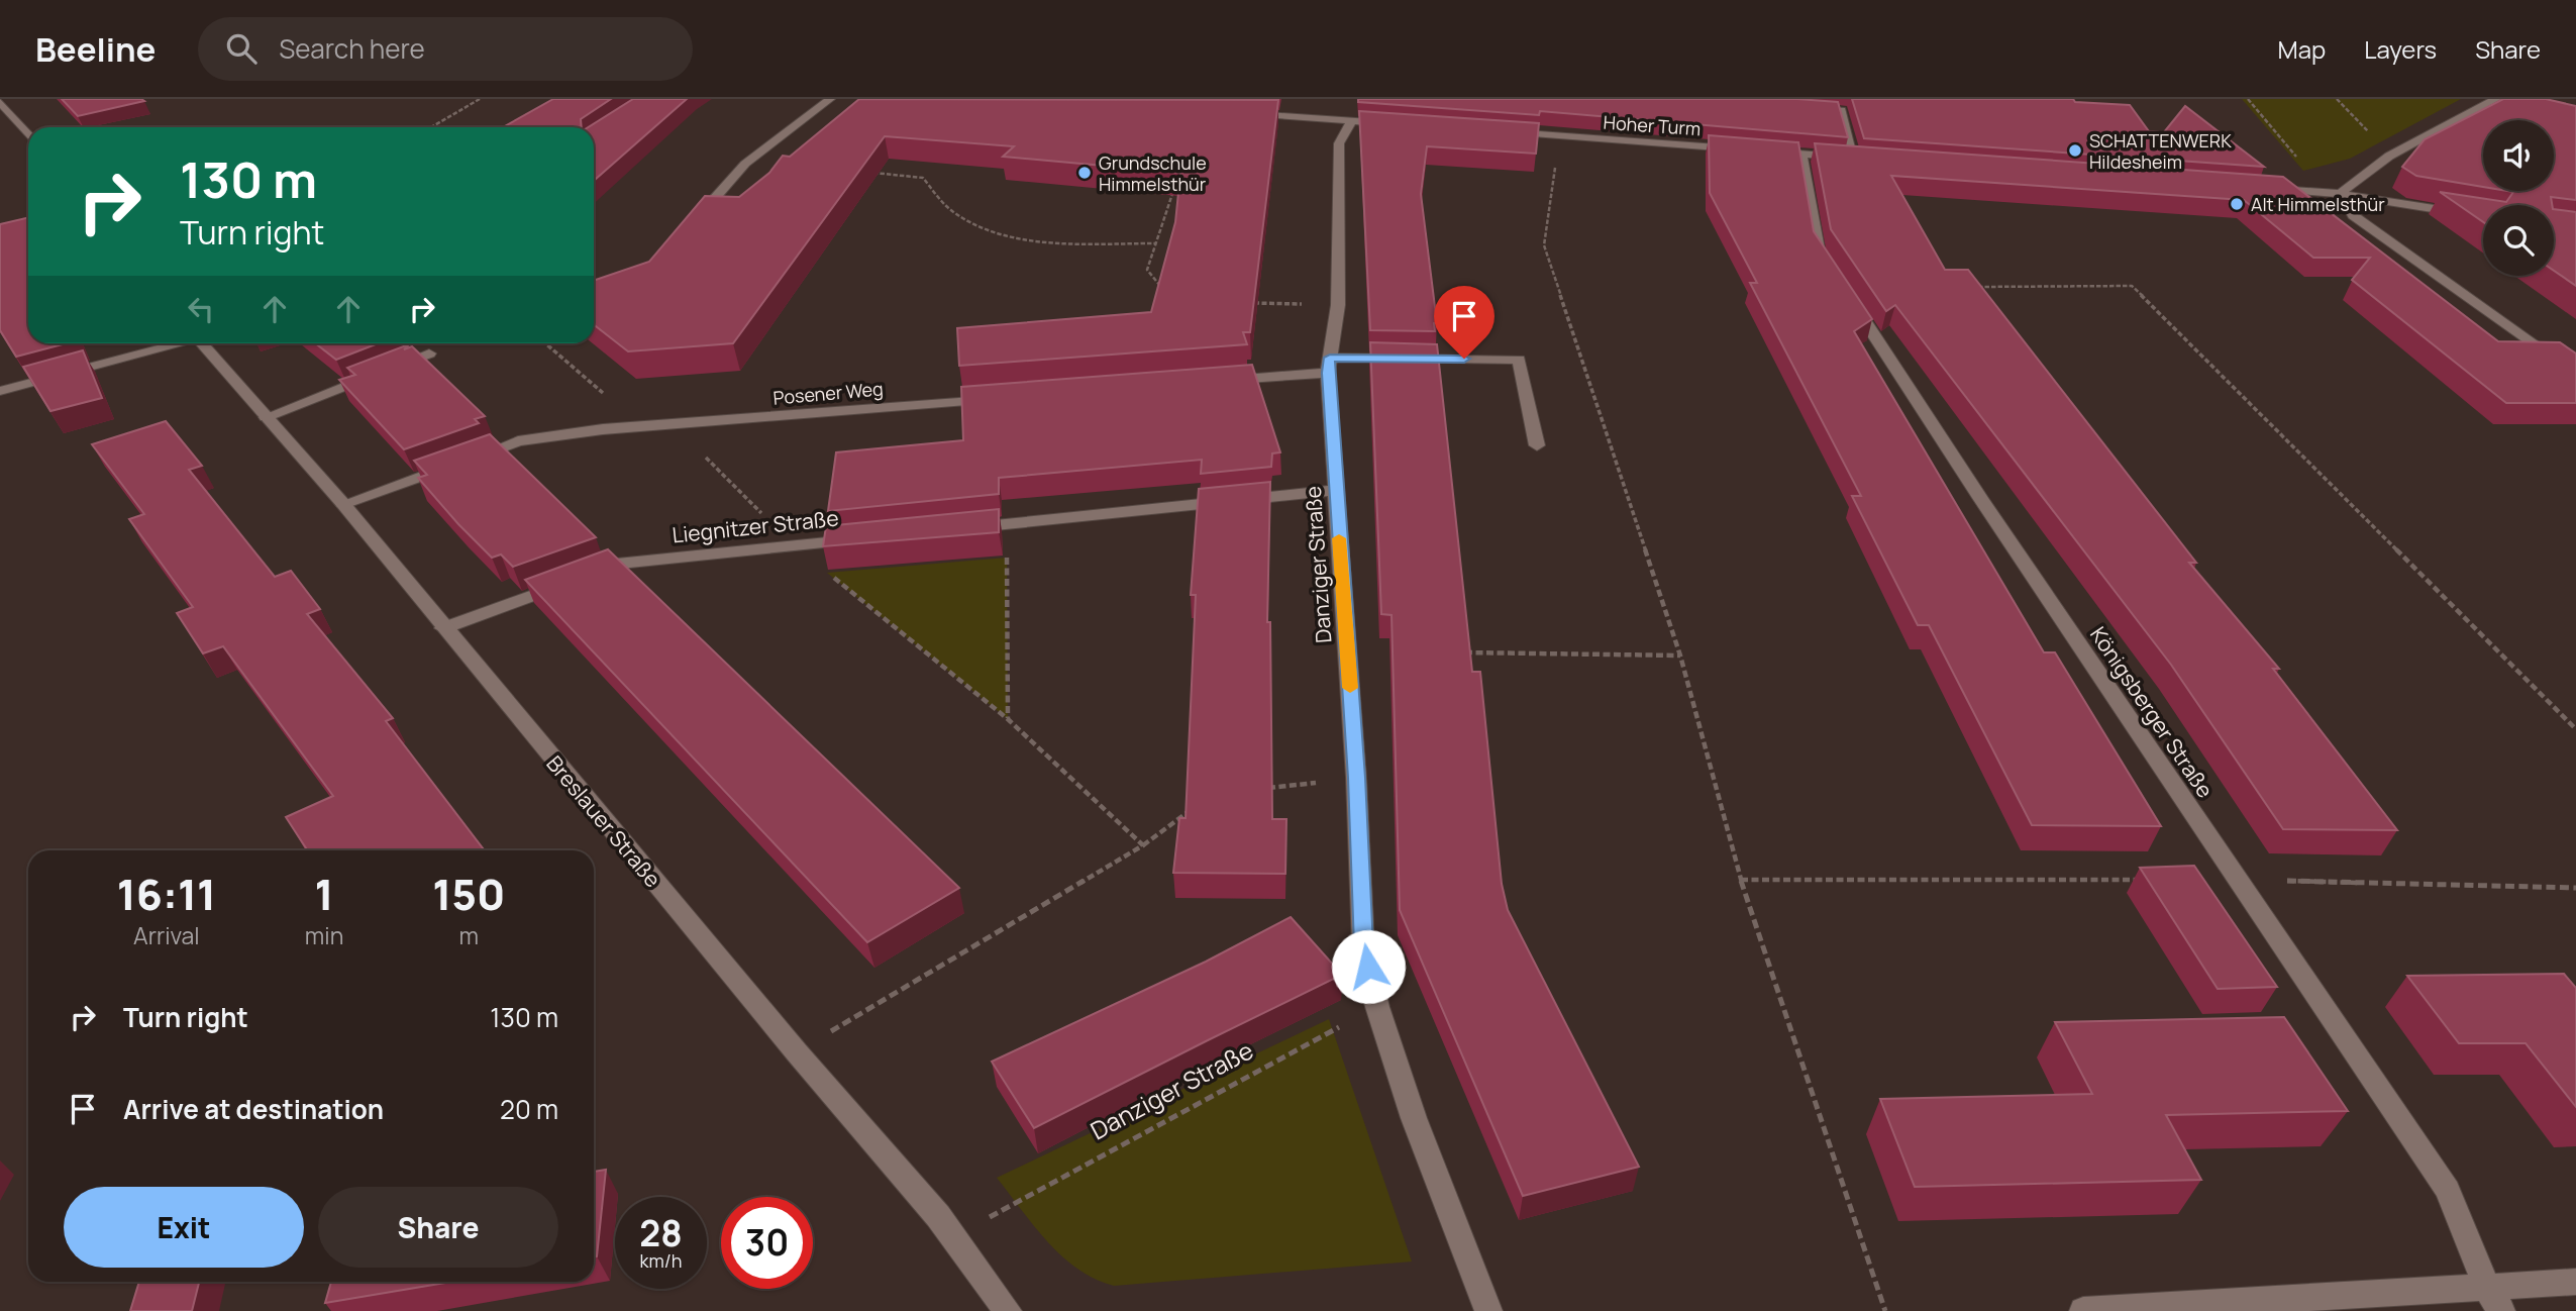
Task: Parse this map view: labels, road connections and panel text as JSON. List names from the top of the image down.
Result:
{
  "streets": {
    "street": [
      "Hoher Turm",
      "Posener Weg",
      "Liegnitzer Straße",
      "Danziger Straße",
      "Königsberger Straße",
      "Breslauer Straße"
    ]
  },
  "crossings": [
    ["Posener Weg", "Breslauer Straße"],
    ["Liegnitzer Straße", "Breslauer Straße"]
  ],
  "places": ["SCHATTENWERK Hildesheim", "Grundschule Himmelsthür", "Alt Himmelsthür"],
  "page": {
    "header": "Beeline",
    "search": "Search here",
    "nav": ["Map", "Layers", "Share"],
    "turn": ["130 m", "Turn right"],
    "eta": [
      "16:11",
      "Arrival",
      "1",
      "min",
      "150",
      "m"
    ],
    "list": [
      {
        "name": "Turn right",
        "value": "130 m"
      },
      {
        "name": "Arrive at destination",
        "value": "20 m"
      }
    ],
    "buttons": ["Exit", "Share"],
    "speed": "28 km/h",
    "limit": "30"
  }
}
